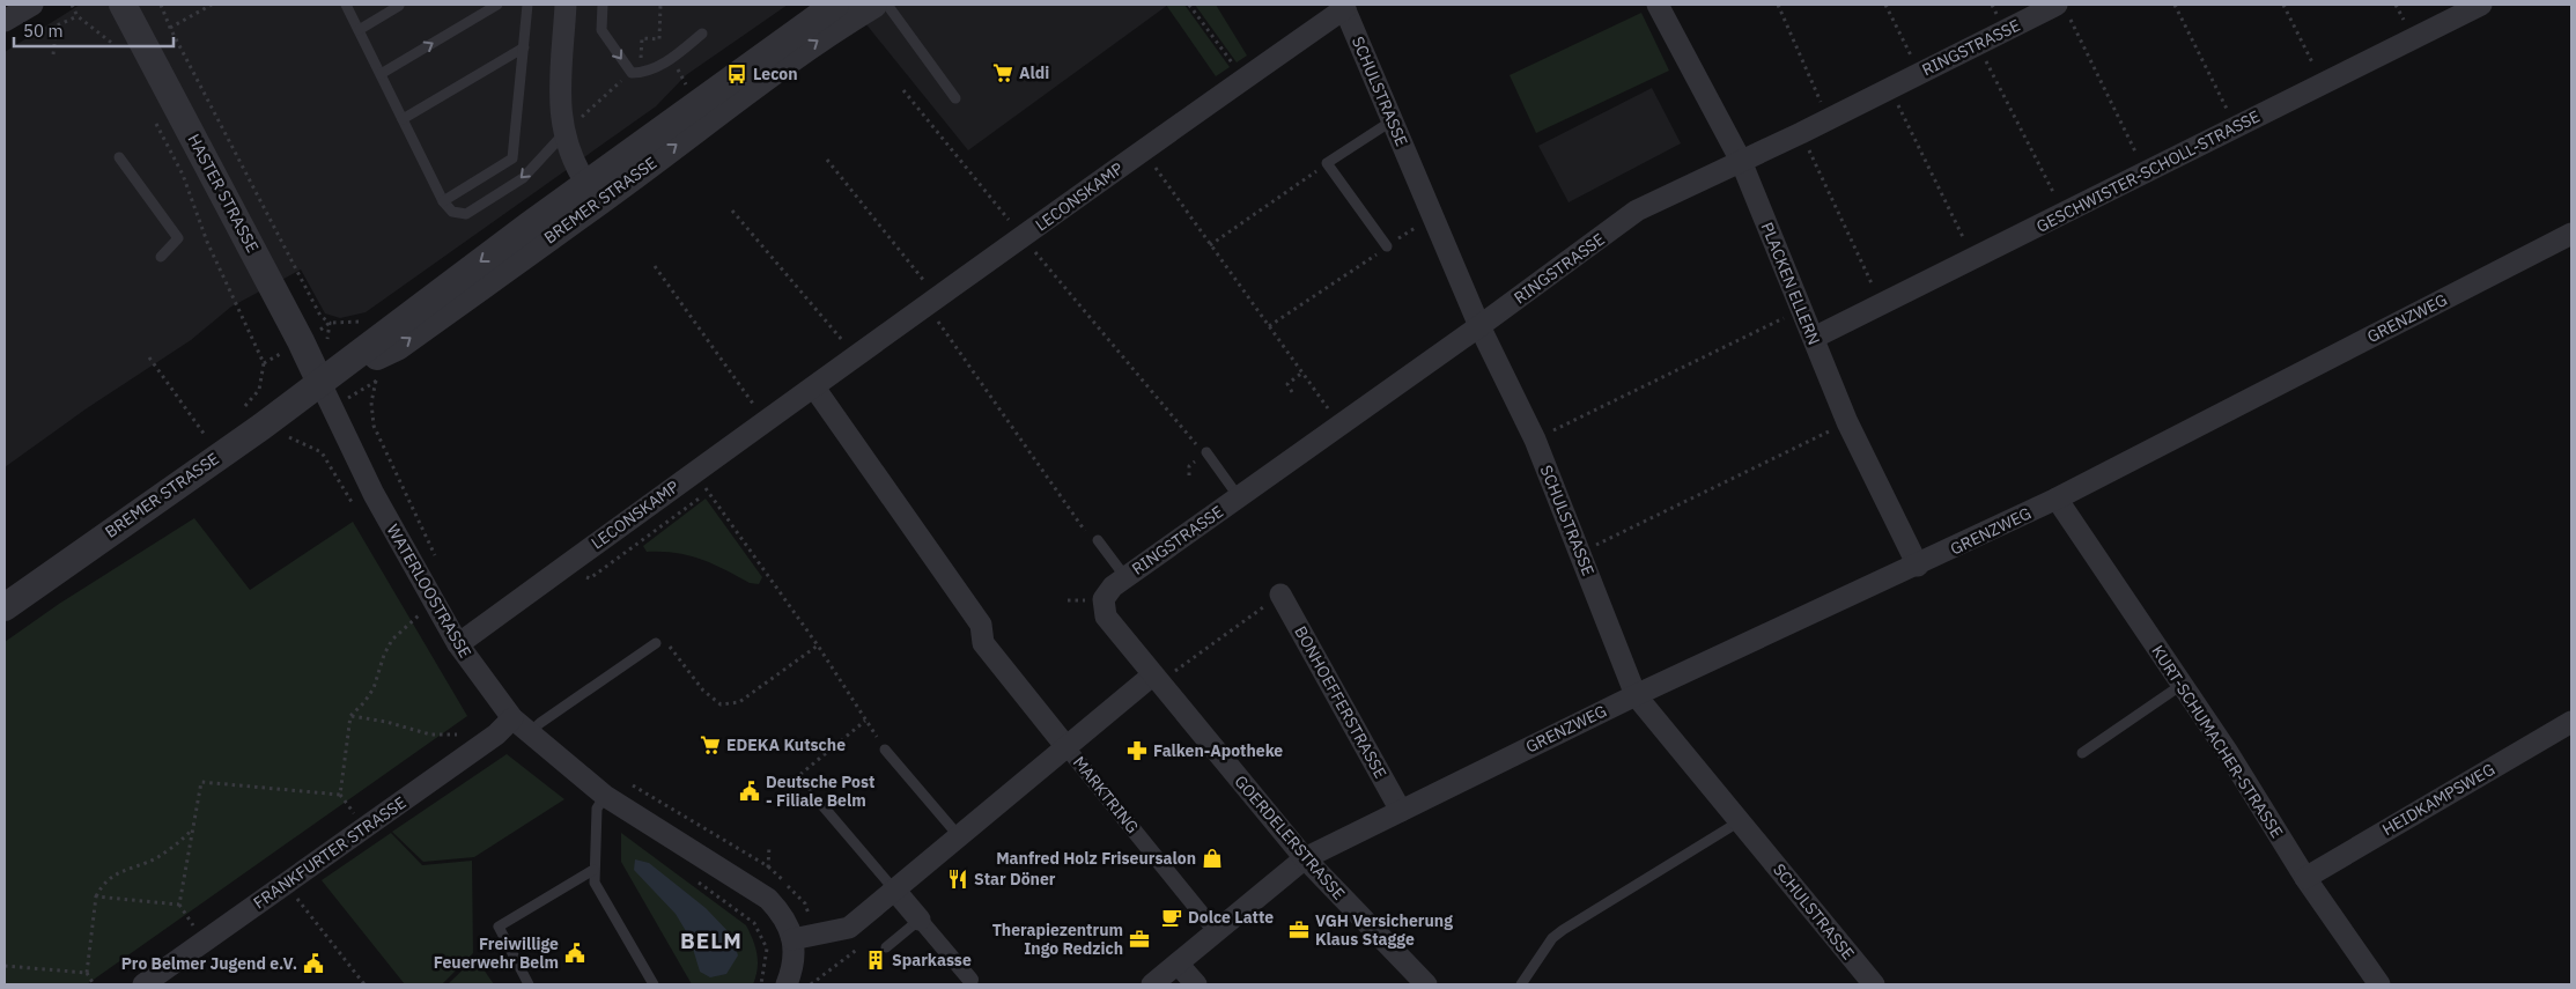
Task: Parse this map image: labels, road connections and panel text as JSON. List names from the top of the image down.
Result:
{
  "streets": {
    "street": [
      "RINGSTRASSE",
      "SCHULSTRASSE",
      "GESCHWISTER-SCHOLL-STRASSE",
      "HASTER STRASSE",
      "LECONSKAMP",
      "BREMER STRASSE",
      "PLACKEN ELLERN",
      "GRENZWEG",
      "WATERLOOSTRASSE",
      "BONHOEFFERSTRASSE",
      "KURT-SCHUMACHER-STRASSE",
      "MARKTRING",
      "HEIDKAMPSWEG",
      "GOERDELERSTRASSE",
      "FRANKFURTER STRASSE"
    ]
  },
  "crossings": [
    ["RINGSTRASSE", "SCHULSTRASSE"],
    ["RINGSTRASSE", "PLACKEN ELLERN"],
    ["RINGSTRASSE", "GOERDELERSTRASSE"],
    ["SCHULSTRASSE", "LECONSKAMP"],
    ["SCHULSTRASSE", "GRENZWEG"],
    ["GESCHWISTER-SCHOLL-STRASSE", "PLACKEN ELLERN"],
    ["HASTER STRASSE", "BREMER STRASSE"],
    ["HASTER STRASSE", "WATERLOOSTRASSE"],
    ["LECONSKAMP", "WATERLOOSTRASSE"],
    ["LECONSKAMP", "MARKTRING"],
    ["BREMER STRASSE", "WATERLOOSTRASSE"],
    ["PLACKEN ELLERN", "GRENZWEG"],
    ["GRENZWEG", "BONHOEFFERSTRASSE"],
    ["GRENZWEG", "KURT-SCHUMACHER-STRASSE"],
    ["WATERLOOSTRASSE", "FRANKFURTER STRASSE"],
    ["KURT-SCHUMACHER-STRASSE", "HEIDKAMPSWEG"]
  ],
  "districts": ["BELM"],
  "places": {
    "supermarket": ["Aldi", "EDEKA Kutsche"],
    "bus stop": ["Lecon"],
    "pharmacy": ["Falken-Apotheke"],
    "public building": ["Deutsche Post - Filiale Belm", "Freiwillige Feuerwehr Belm", "Pro Belmer Jugend e.V."],
    "shop": ["Manfred Holz Friseursalon"],
    "restaurant": ["Star Döner"],
    "cafe": ["Dolce Latte"],
    "office": ["VGH Versicherung Klaus Stagge", "Therapiezentrum Ingo Redzich"],
    "building": ["Sparkasse"]
  },
  "scale_bar": "50 m"
}
